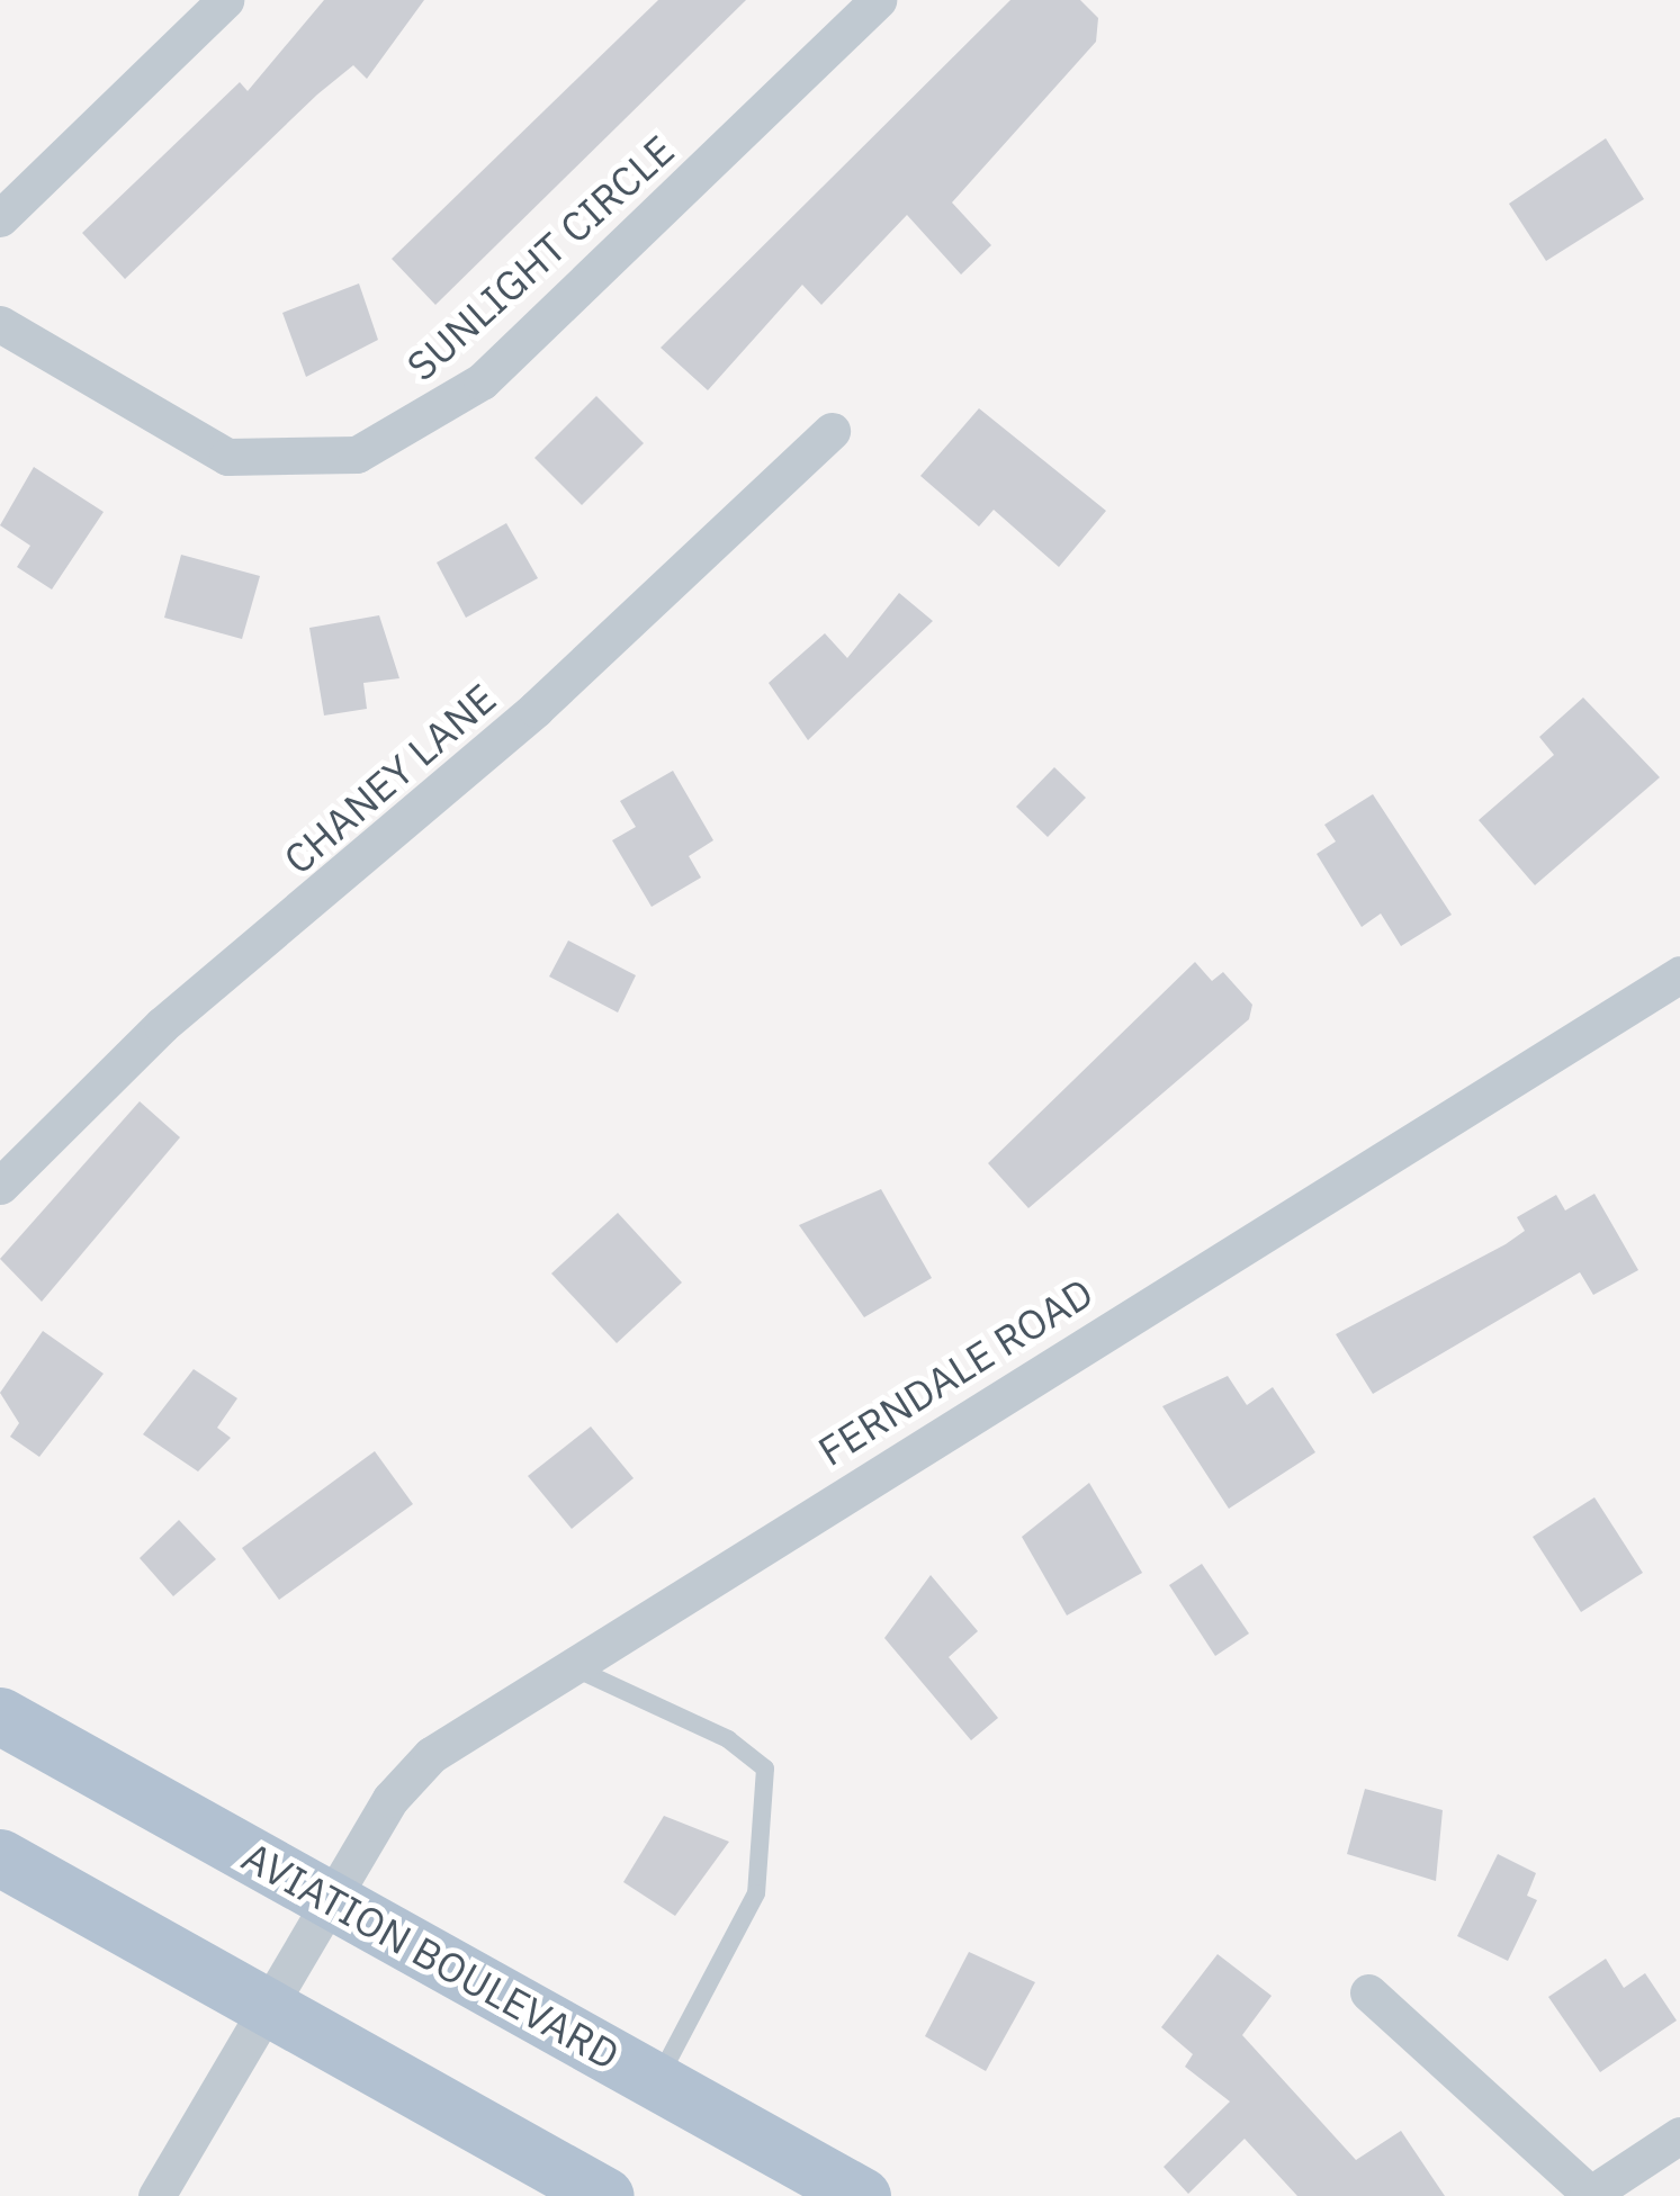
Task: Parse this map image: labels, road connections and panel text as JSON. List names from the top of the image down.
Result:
{
  "streets": {
    "main road": ["AVIATION BOULEVARD"],
    "street": ["SUNLIGHT CIRCLE", "CHANEY LANE", "FERNDALE ROAD"]
  },
  "crossings": [
    ["FERNDALE ROAD", "AVIATION BOULEVARD"]
  ]
}
